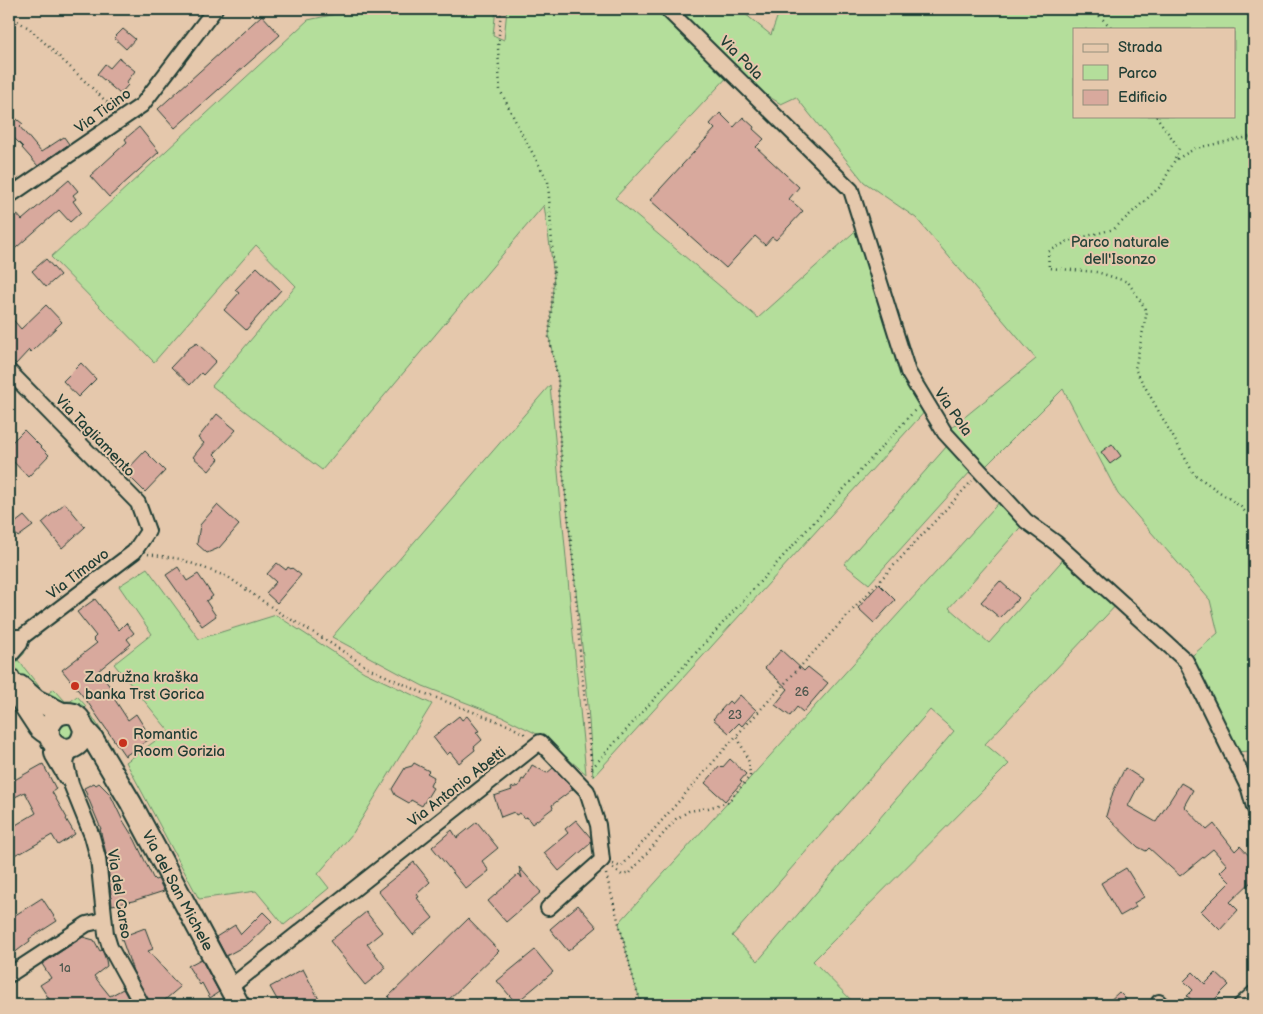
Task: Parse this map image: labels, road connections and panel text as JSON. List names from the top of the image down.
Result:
{
  "streets": {
    "main road": ["Via del San Michele"],
    "street": [
      "Via Pola",
      "Via Ticino",
      "Via Tagliamento",
      "Via Timavo",
      "Via Antonio Abetti",
      "Via del Carso"
    ]
  },
  "crossings": [
    ["Via Tagliamento", "Via Timavo"],
    ["Via Antonio Abetti", "Via del San Michele"],
    ["Via del San Michele", "Via del Carso"]
  ],
  "parks": ["Parco naturale dell'Isonzo"],
  "places": ["Zadružna kraška banka Trst Gorica", "Romantic Room Gorizia"],
  "house_numbers": ["26", "23", "1a"],
  "legend": ["Strada", "Parco", "Edificio"]
}
